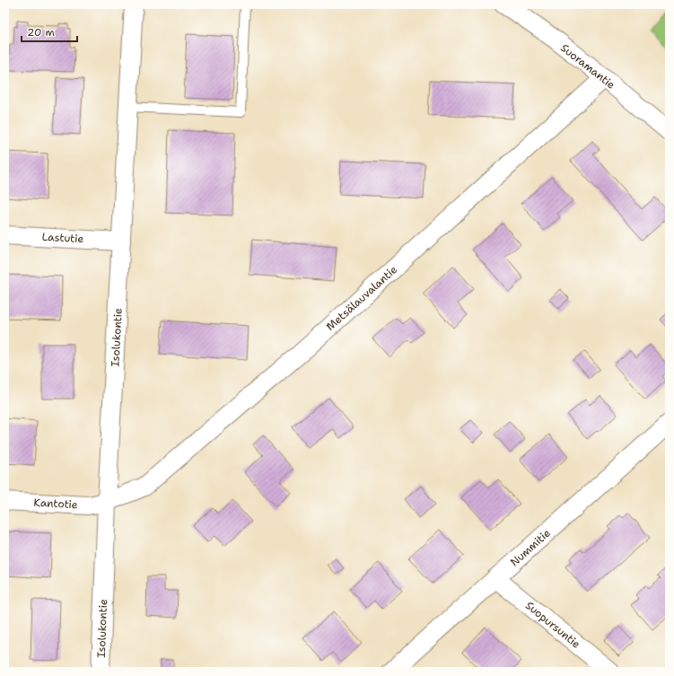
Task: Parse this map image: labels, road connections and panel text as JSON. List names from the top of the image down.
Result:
{
  "streets": {
    "street": [
      "Suoramantie",
      "Lastutie",
      "Metsälauvalantie",
      "Isolukontie",
      "Kantotie",
      "Nummitie",
      "Suopursuntie"
    ]
  },
  "crossings": [
    ["Suoramantie", "Metsälauvalantie"],
    ["Lastutie", "Isolukontie"],
    ["Metsälauvalantie", "Isolukontie"],
    ["Metsälauvalantie", "Kantotie"],
    ["Isolukontie", "Kantotie"],
    ["Nummitie", "Suopursuntie"]
  ],
  "scale_bar": "20 m"
}
